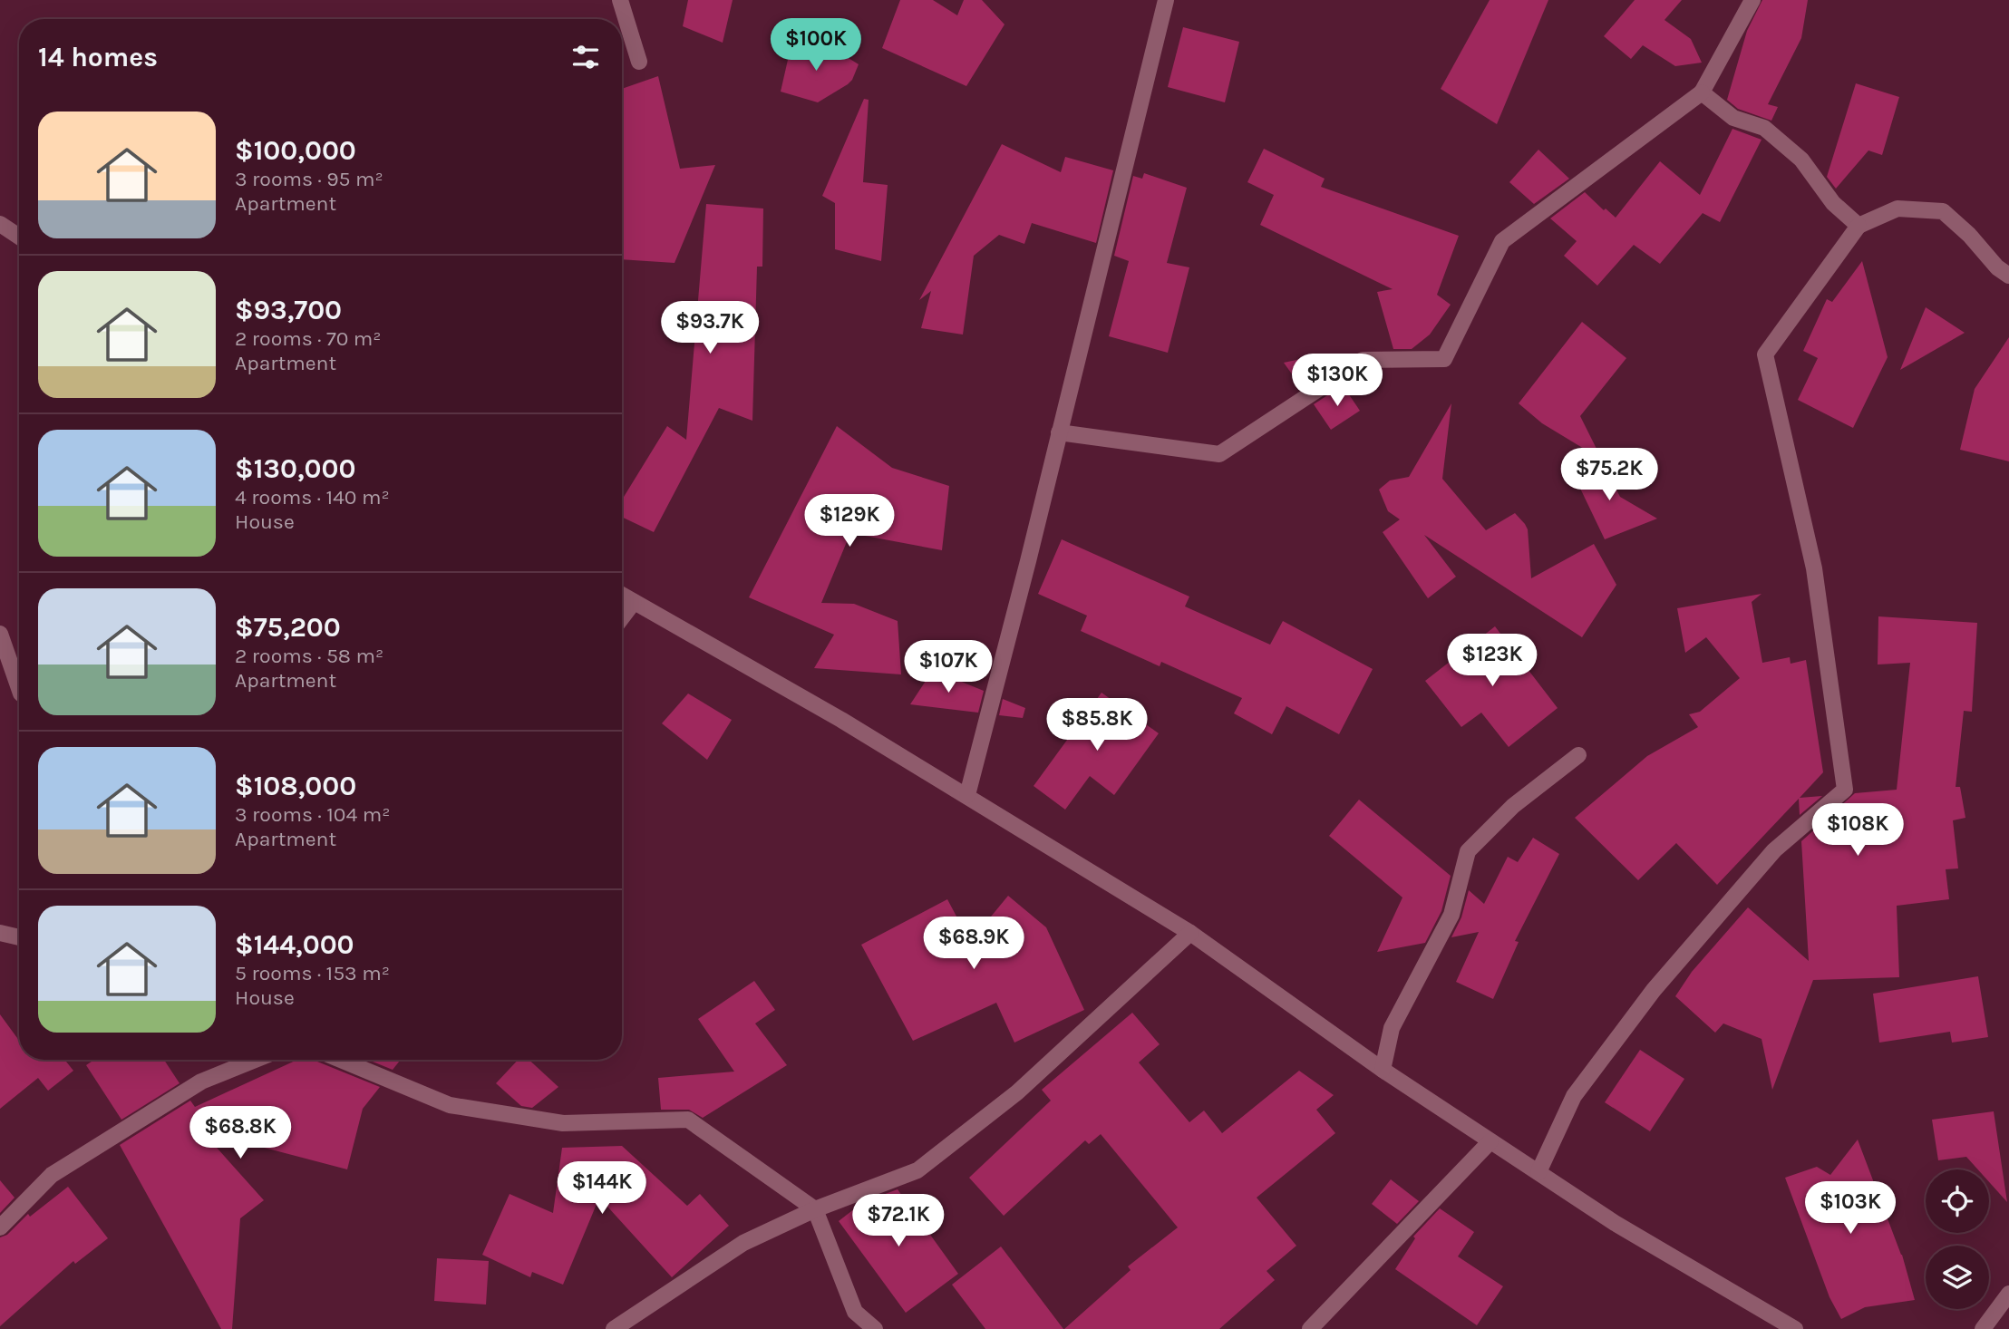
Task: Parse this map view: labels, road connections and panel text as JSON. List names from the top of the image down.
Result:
{
  "page": {
    "price": [
      "$100K",
      "$93.7K",
      "$130K",
      "$75.2K",
      "$129K",
      "$123K",
      "$107K",
      "$85.8K",
      "$108K",
      "$68.9K",
      "$68.8K",
      "$144K",
      "$103K",
      "$72.1K"
    ],
    "heading": "14 homes",
    "list": [
      {
        "name": "$100,000",
        "note": "3 rooms · 95 m² · Apartment"
      },
      {
        "name": "$93,700",
        "note": "2 rooms · 70 m² · Apartment"
      },
      {
        "name": "$130,000",
        "note": "4 rooms · 140 m² · House"
      },
      {
        "name": "$75,200",
        "note": "2 rooms · 58 m² · Apartment"
      },
      {
        "name": "$108,000",
        "note": "3 rooms · 104 m² · Apartment"
      },
      {
        "name": "$144,000",
        "note": "5 rooms · 153 m² · House"
      }
    ]
  }
}
